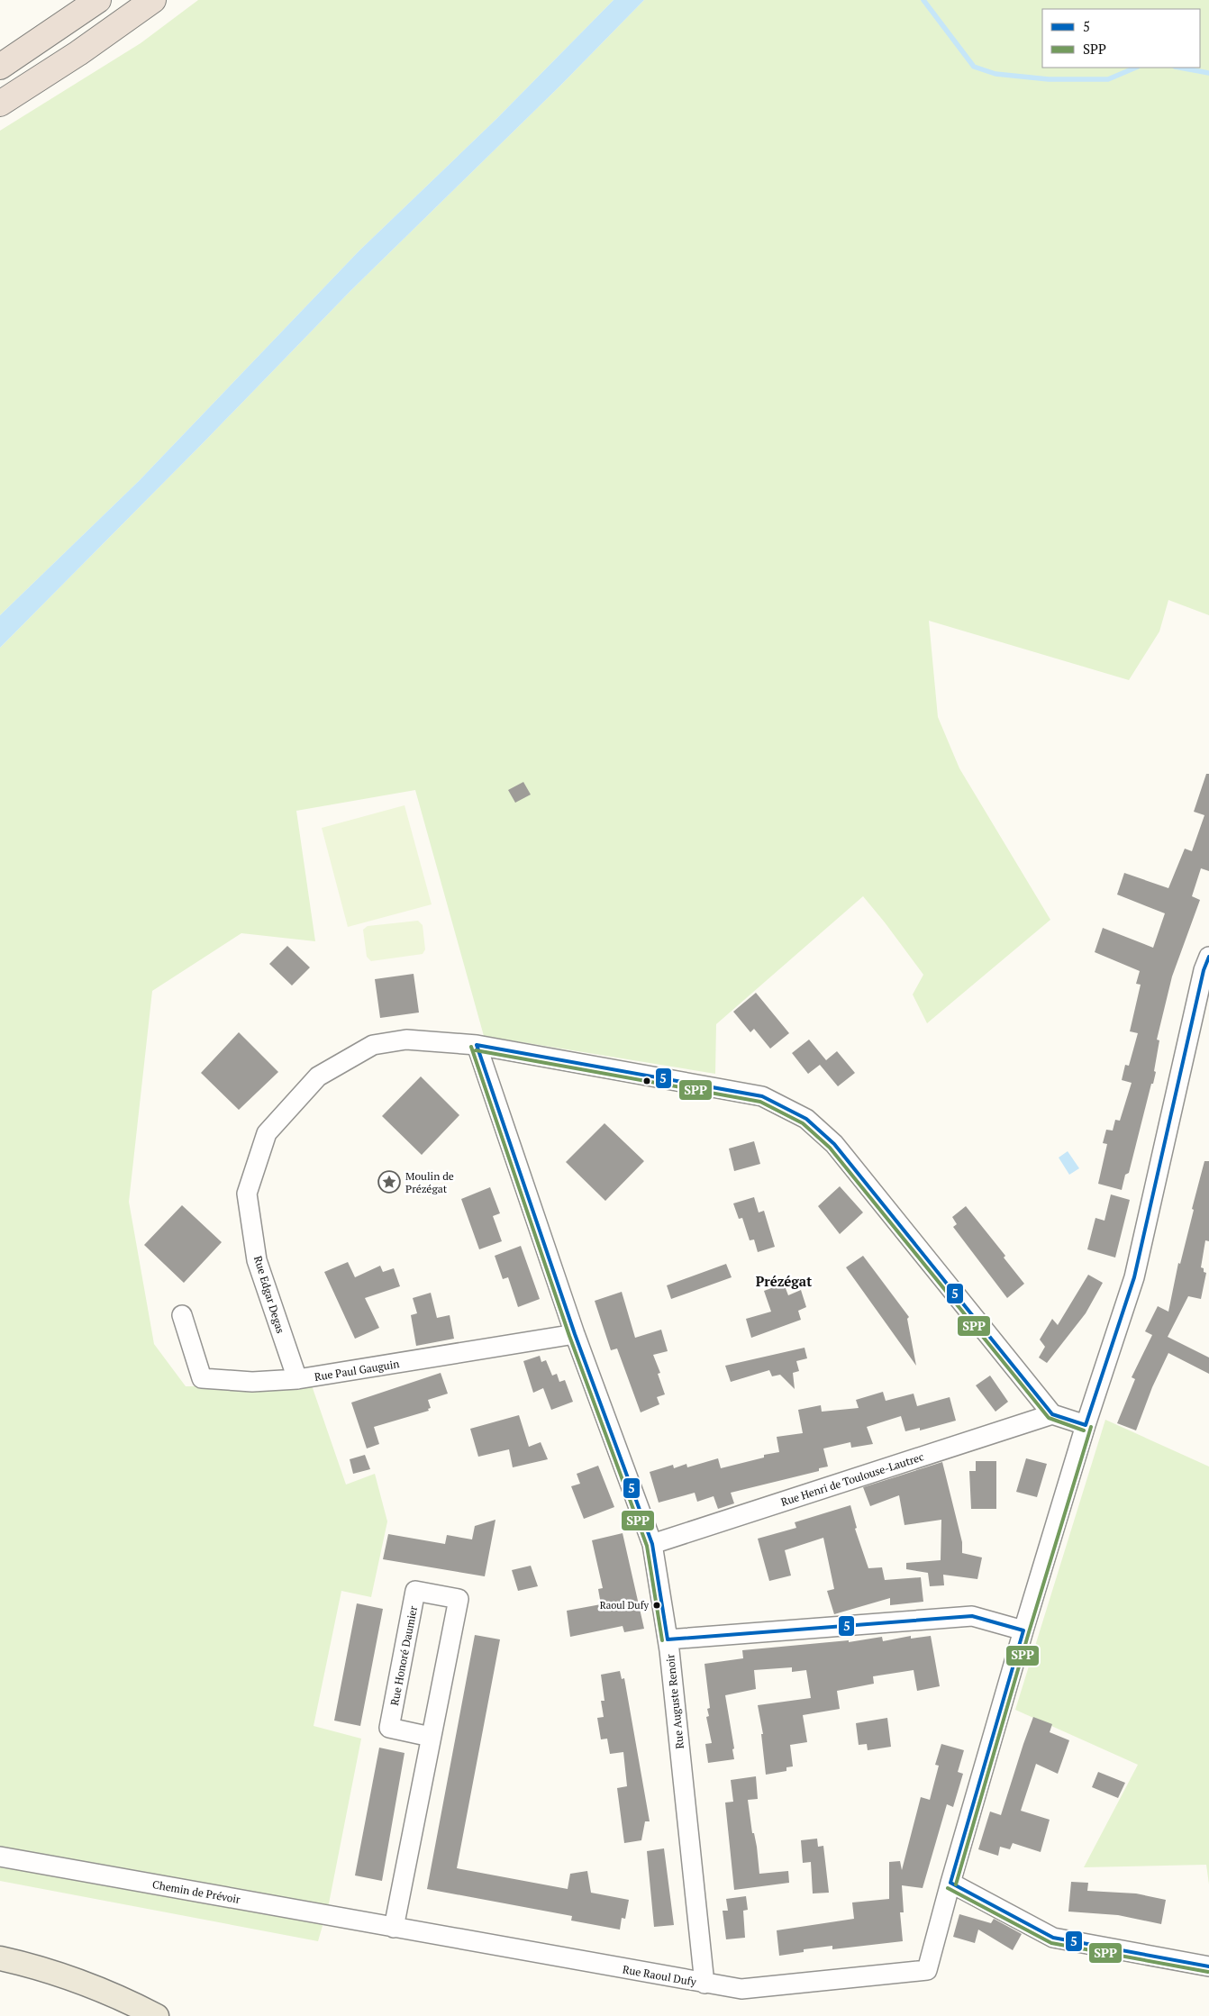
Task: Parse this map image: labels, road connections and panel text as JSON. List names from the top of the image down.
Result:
{
  "streets": {
    "street": [
      "Rue Edgar Degas",
      "Rue Paul Gauguin",
      "Rue Henri de Toulouse-Lautrec",
      "Rue Honoré Daumier",
      "Rue Auguste Renoir",
      "Chemin de Prévoir",
      "Rue Raoul Dufy"
    ]
  },
  "crossings": [
    ["Rue Edgar Degas", "Rue Paul Gauguin"],
    ["Rue Edgar Degas", "Rue Henri de Toulouse-Lautrec"],
    ["Rue Edgar Degas", "Rue Auguste Renoir"],
    ["Rue Paul Gauguin", "Rue Auguste Renoir"],
    ["Rue Henri de Toulouse-Lautrec", "Rue Auguste Renoir"],
    ["Rue Honoré Daumier", "Chemin de Prévoir"],
    ["Rue Honoré Daumier", "Rue Raoul Dufy"],
    ["Rue Auguste Renoir", "Rue Raoul Dufy"],
    ["Chemin de Prévoir", "Rue Raoul Dufy"]
  ],
  "districts": ["Prézégat"],
  "places": {
    "place": ["Moulin de Prézégat"],
    "other": ["Raoul Dufy"]
  },
  "lines": ["transit line 5", "transit line SPP"],
  "legend": ["5", "SPP"]
}
